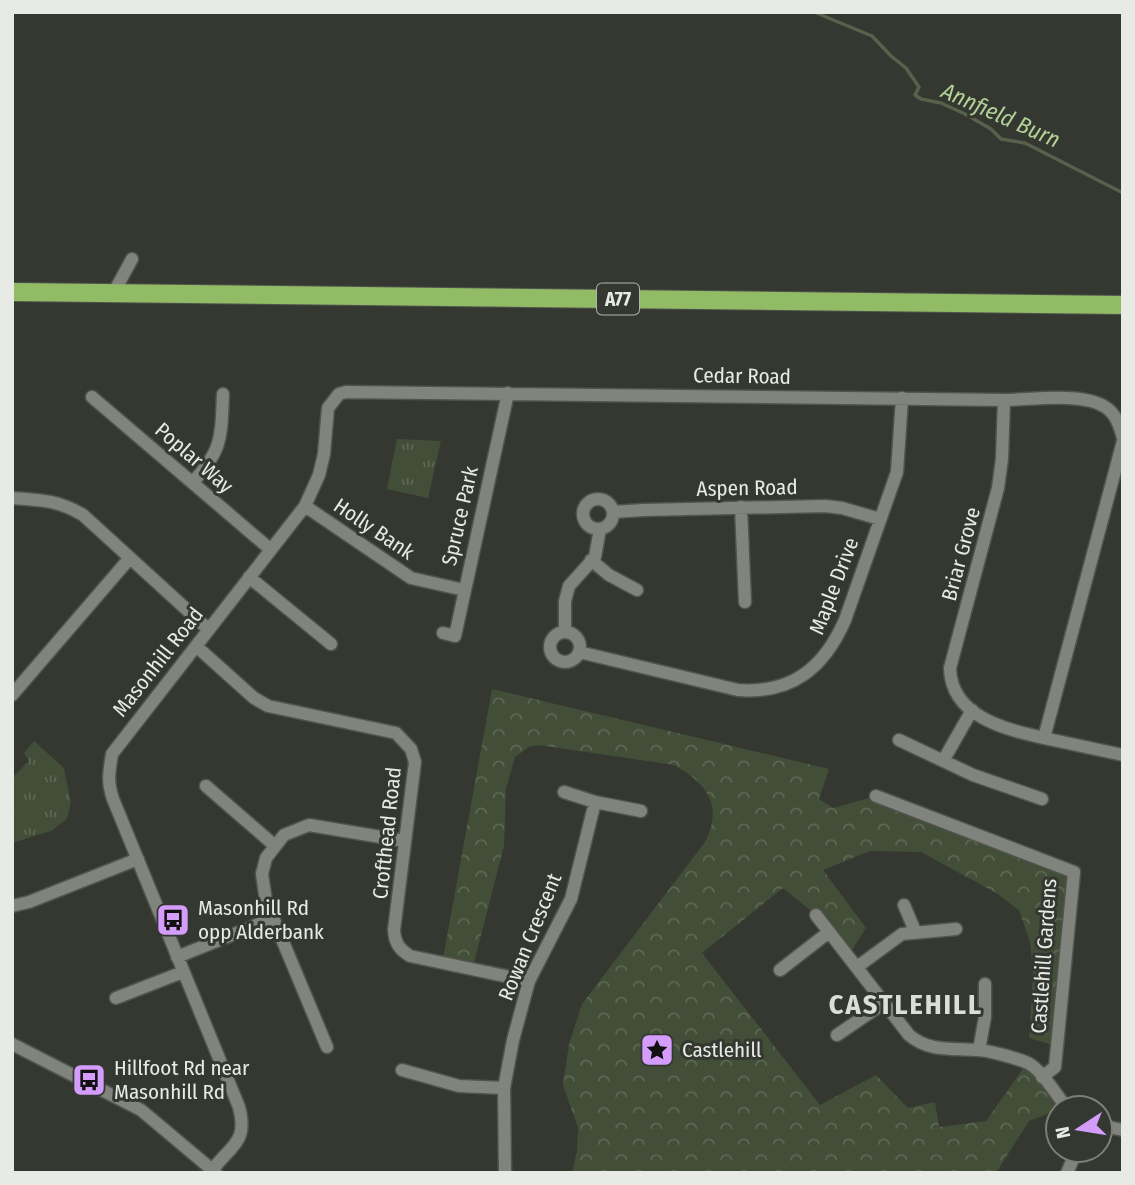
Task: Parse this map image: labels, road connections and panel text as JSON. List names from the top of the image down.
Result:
{
  "streets": {
    "highway": ["A77"],
    "street": [
      "Cedar Road",
      "Poplar Way",
      "Aspen Road",
      "Spruce Park",
      "Holly Bank",
      "Briar Grove",
      "Maple Drive",
      "Masonhill Road",
      "Crofthead Road",
      "Rowan Crescent",
      "Castlehill Gardens"
    ]
  },
  "crossings": [
    ["Cedar Road", "Spruce Park"],
    ["Cedar Road", "Briar Grove"],
    ["Cedar Road", "Maple Drive"],
    ["Cedar Road", "Masonhill Road"],
    ["Poplar Way", "Masonhill Road"],
    ["Aspen Road", "Maple Drive"],
    ["Spruce Park", "Holly Bank"],
    ["Holly Bank", "Masonhill Road"],
    ["Masonhill Road", "Crofthead Road"],
    ["Crofthead Road", "Rowan Crescent"]
  ],
  "districts": ["CASTLEHILL"],
  "water": ["Annfield Burn"],
  "places": {
    "bus stop": ["Masonhill Rd opp Alderbank", "Hillfoot Rd near Masonhill Rd"],
    "place": ["Castlehill"]
  },
  "north": "left"
}
